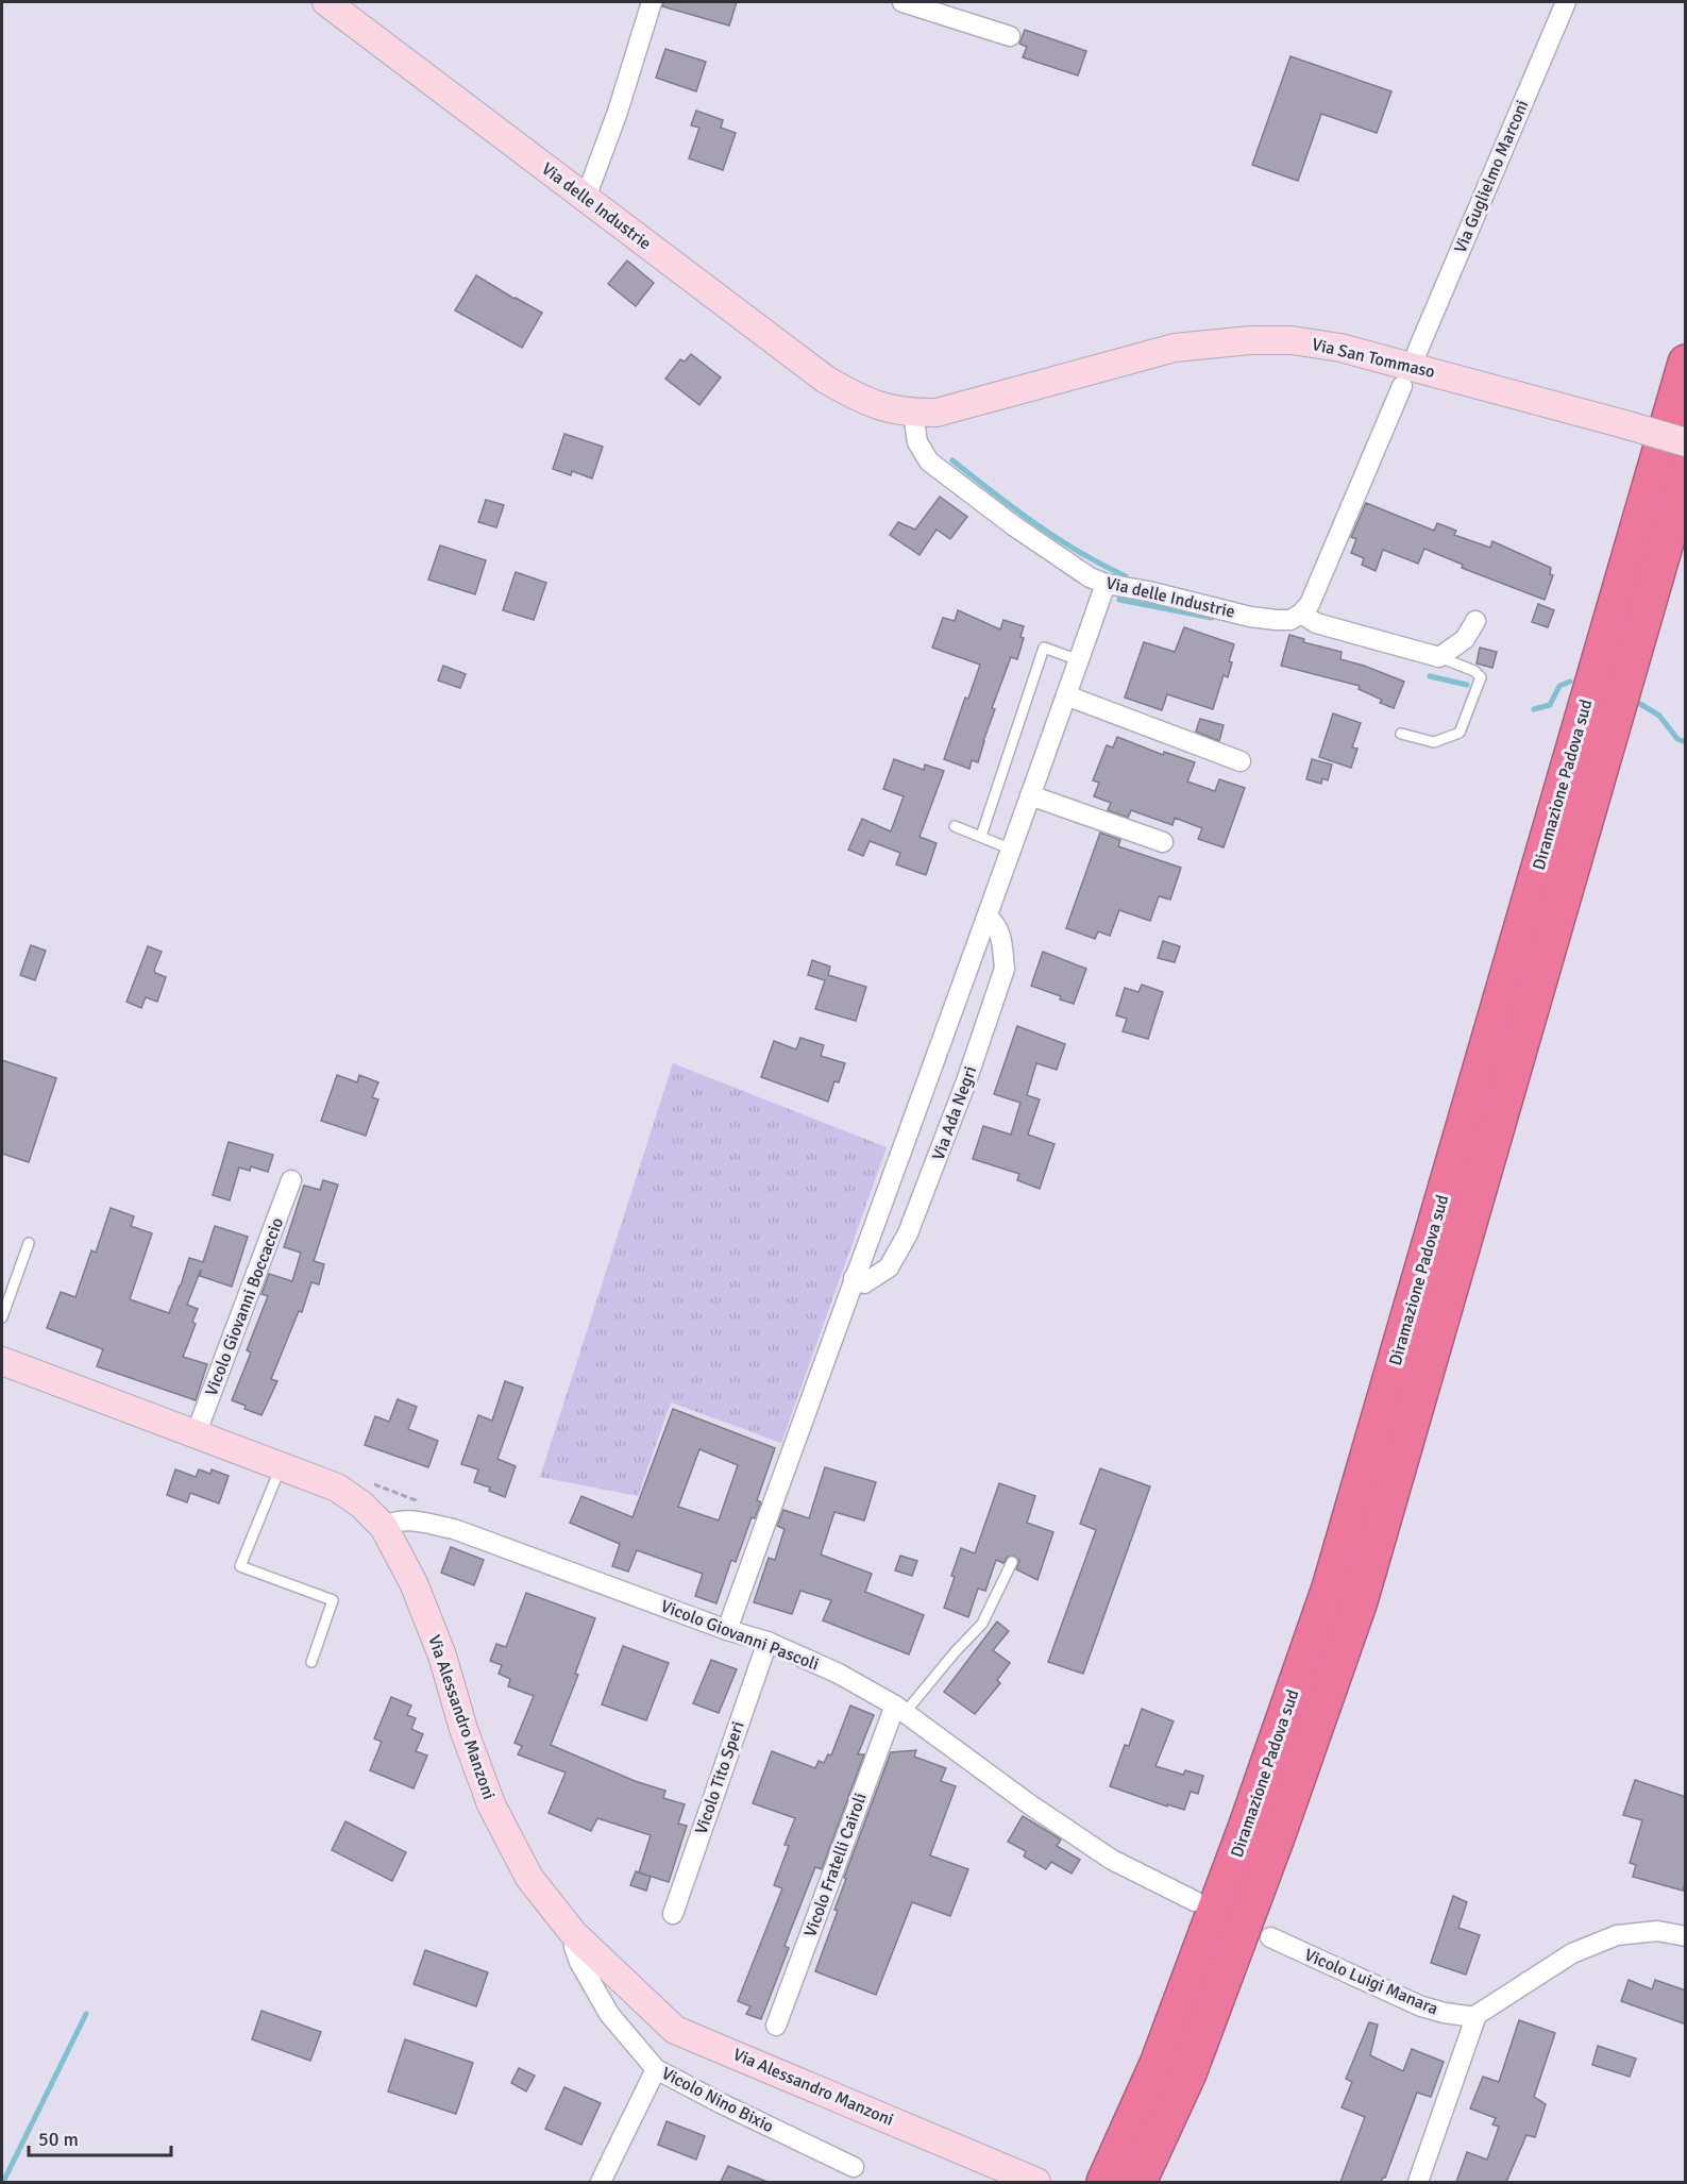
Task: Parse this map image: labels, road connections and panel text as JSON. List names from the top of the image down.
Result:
{
  "streets": {
    "highway": ["Diramazione Padova sud"],
    "street": [
      "Via Guglielmo Marconi",
      "Via delle Industrie",
      "Via San Tommaso",
      "Via Ada Negri",
      "Vicolo Giovanni Boccaccio",
      "Vicolo Giovanni Pascoli",
      "Via Alessandro Manzoni",
      "Vicolo Tito Speri",
      "Vicolo Fratelli Cairoli",
      "Vicolo Luigi Manara",
      "Vicolo Nino Bixio"
    ]
  },
  "crossings": [
    ["Via delle Industrie", "Via San Tommaso"],
    ["Vicolo Giovanni Boccaccio", "Via Alessandro Manzoni"],
    ["Vicolo Giovanni Pascoli", "Via Alessandro Manzoni"],
    ["Vicolo Giovanni Pascoli", "Vicolo Tito Speri"],
    ["Vicolo Giovanni Pascoli", "Vicolo Fratelli Cairoli"],
    ["Via Alessandro Manzoni", "Vicolo Nino Bixio"]
  ],
  "scale_bar": "50 m"
}
